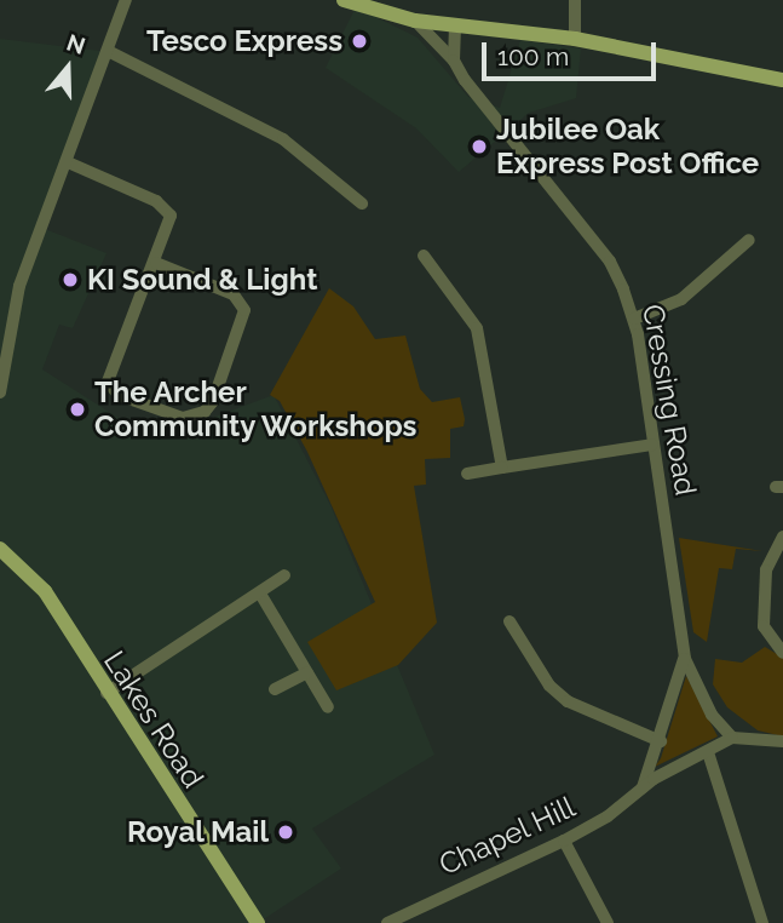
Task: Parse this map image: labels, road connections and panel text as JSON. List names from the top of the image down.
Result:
{
  "streets": {
    "main road": ["Lakes Road"],
    "street": ["Cressing Road", "Chapel Hill"]
  },
  "crossings": [
    ["Cressing Road", "Chapel Hill"]
  ],
  "places": [
    "Tesco Express",
    "Jubilee Oak Express Post Office",
    "KI Sound & Light",
    "The Archer Community Workshops",
    "Royal Mail"
  ],
  "scale_bar": "100 m",
  "north": "top"
}
